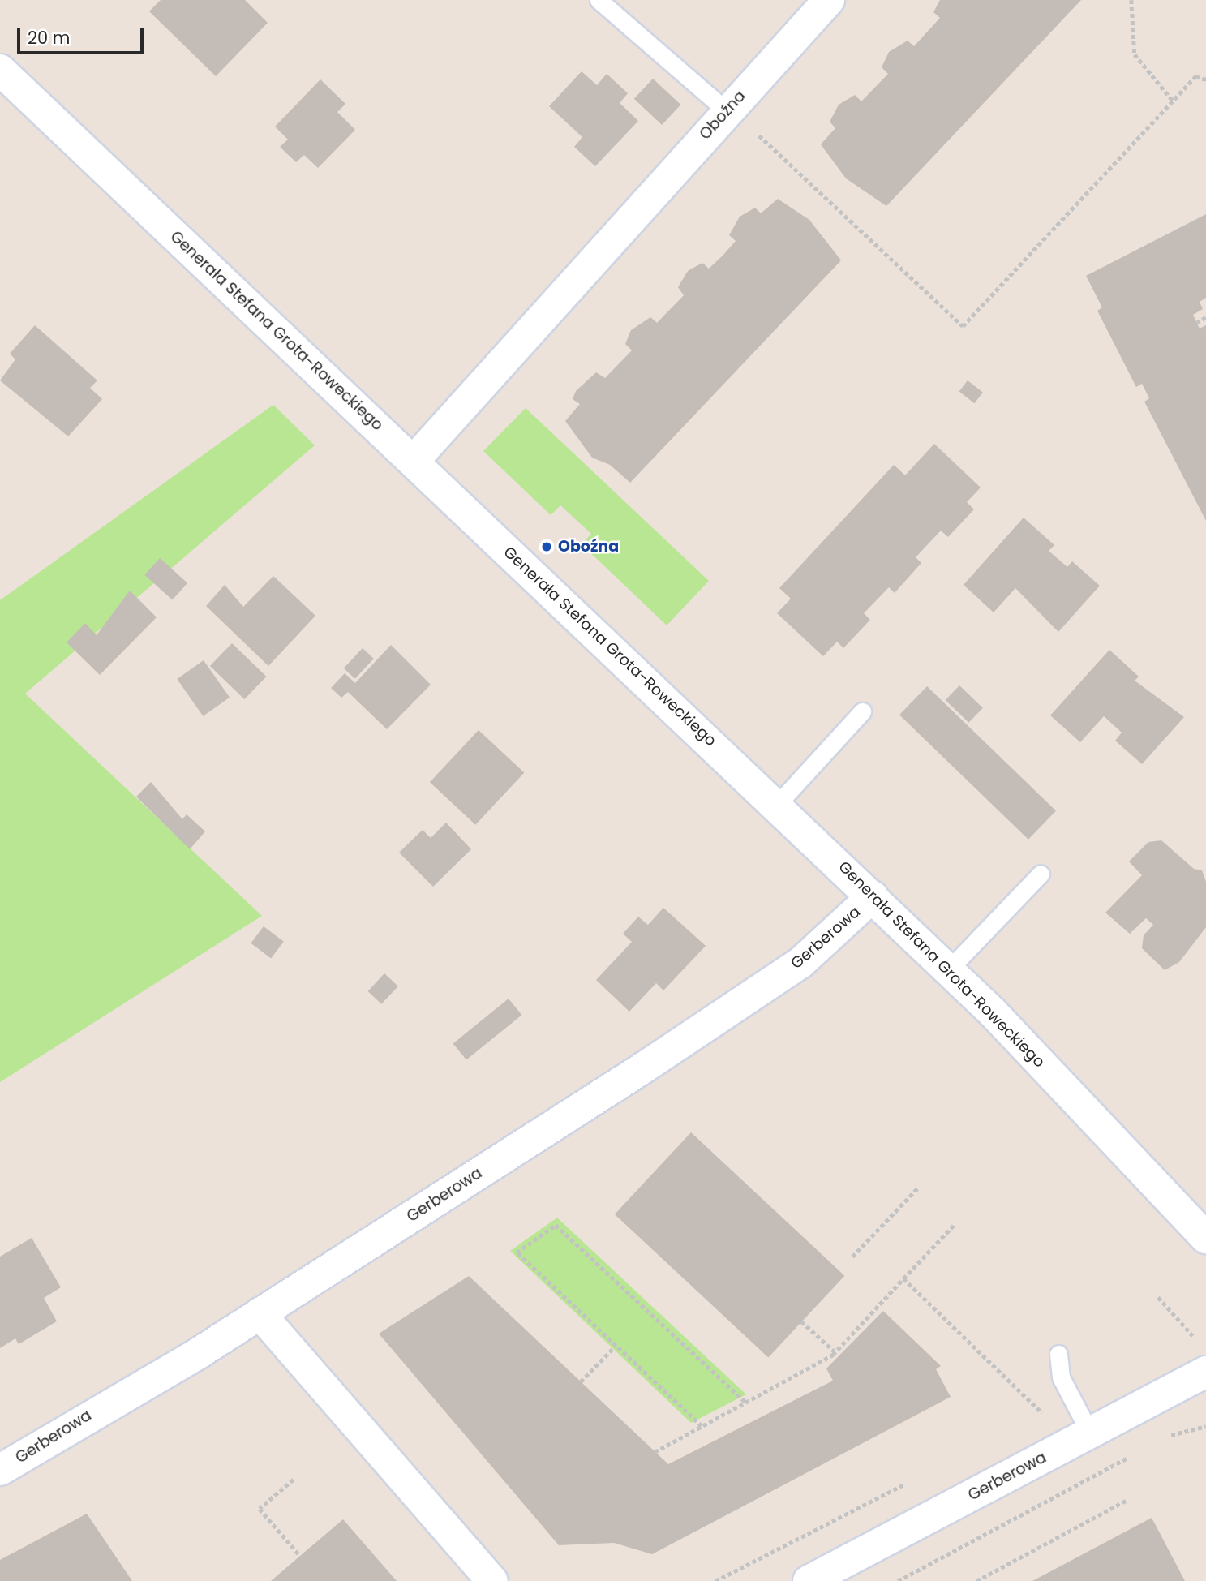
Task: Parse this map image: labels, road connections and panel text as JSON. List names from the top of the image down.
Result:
{
  "streets": {
    "street": ["Oboźna", "Generała Stefana Grota-Roweckiego", "Gerberowa"]
  },
  "crossings": [
    ["Oboźna", "Generała Stefana Grota-Roweckiego"],
    ["Generała Stefana Grota-Roweckiego", "Gerberowa"]
  ],
  "places": ["Oboźna"],
  "scale_bar": "20 m"
}
